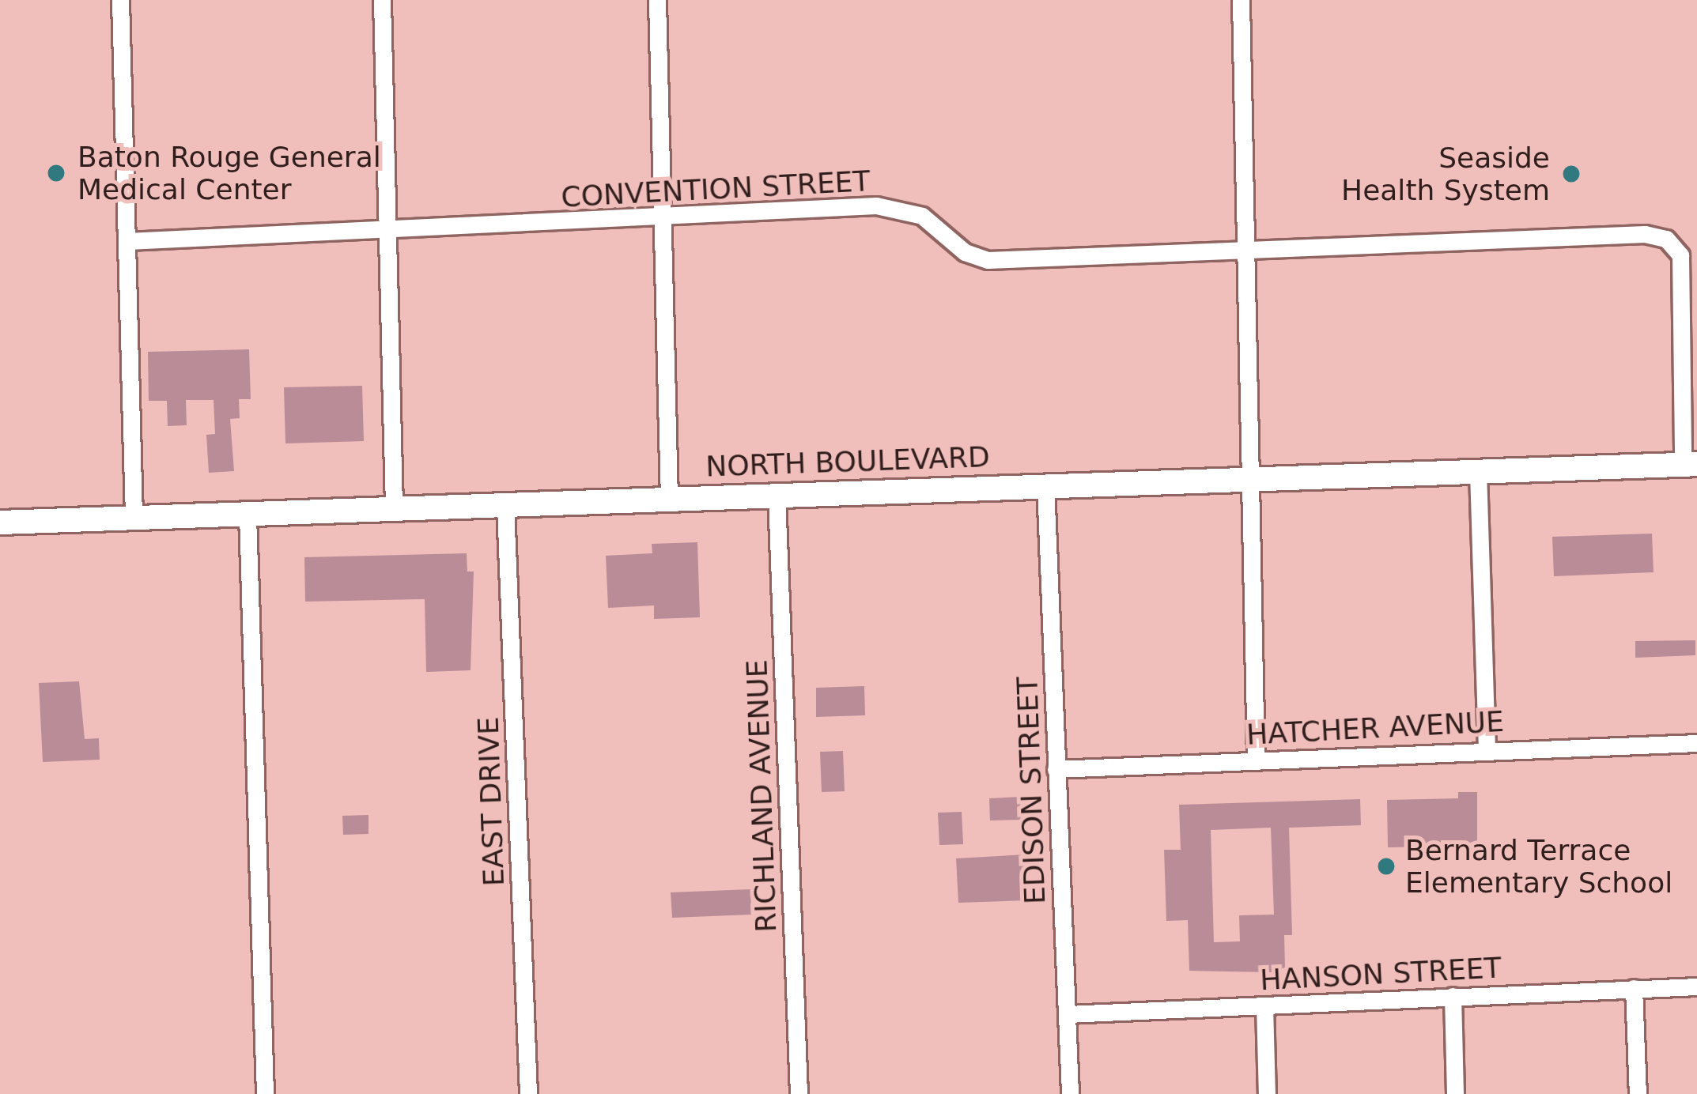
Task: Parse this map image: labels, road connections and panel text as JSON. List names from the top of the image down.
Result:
{
  "streets": {
    "street": [
      "CONVENTION STREET",
      "NORTH BOULEVARD",
      "HATCHER AVENUE",
      "EDISON STREET",
      "RICHLAND AVENUE",
      "EAST DRIVE",
      "HANSON STREET"
    ]
  },
  "crossings": [
    ["CONVENTION STREET", "NORTH BOULEVARD"],
    ["NORTH BOULEVARD", "EDISON STREET"],
    ["NORTH BOULEVARD", "RICHLAND AVENUE"],
    ["NORTH BOULEVARD", "EAST DRIVE"],
    ["HATCHER AVENUE", "EDISON STREET"],
    ["EDISON STREET", "HANSON STREET"]
  ],
  "places": ["Baton Rouge General Medical Center", "Seaside Health System", "Bernard Terrace Elementary School"]
}
